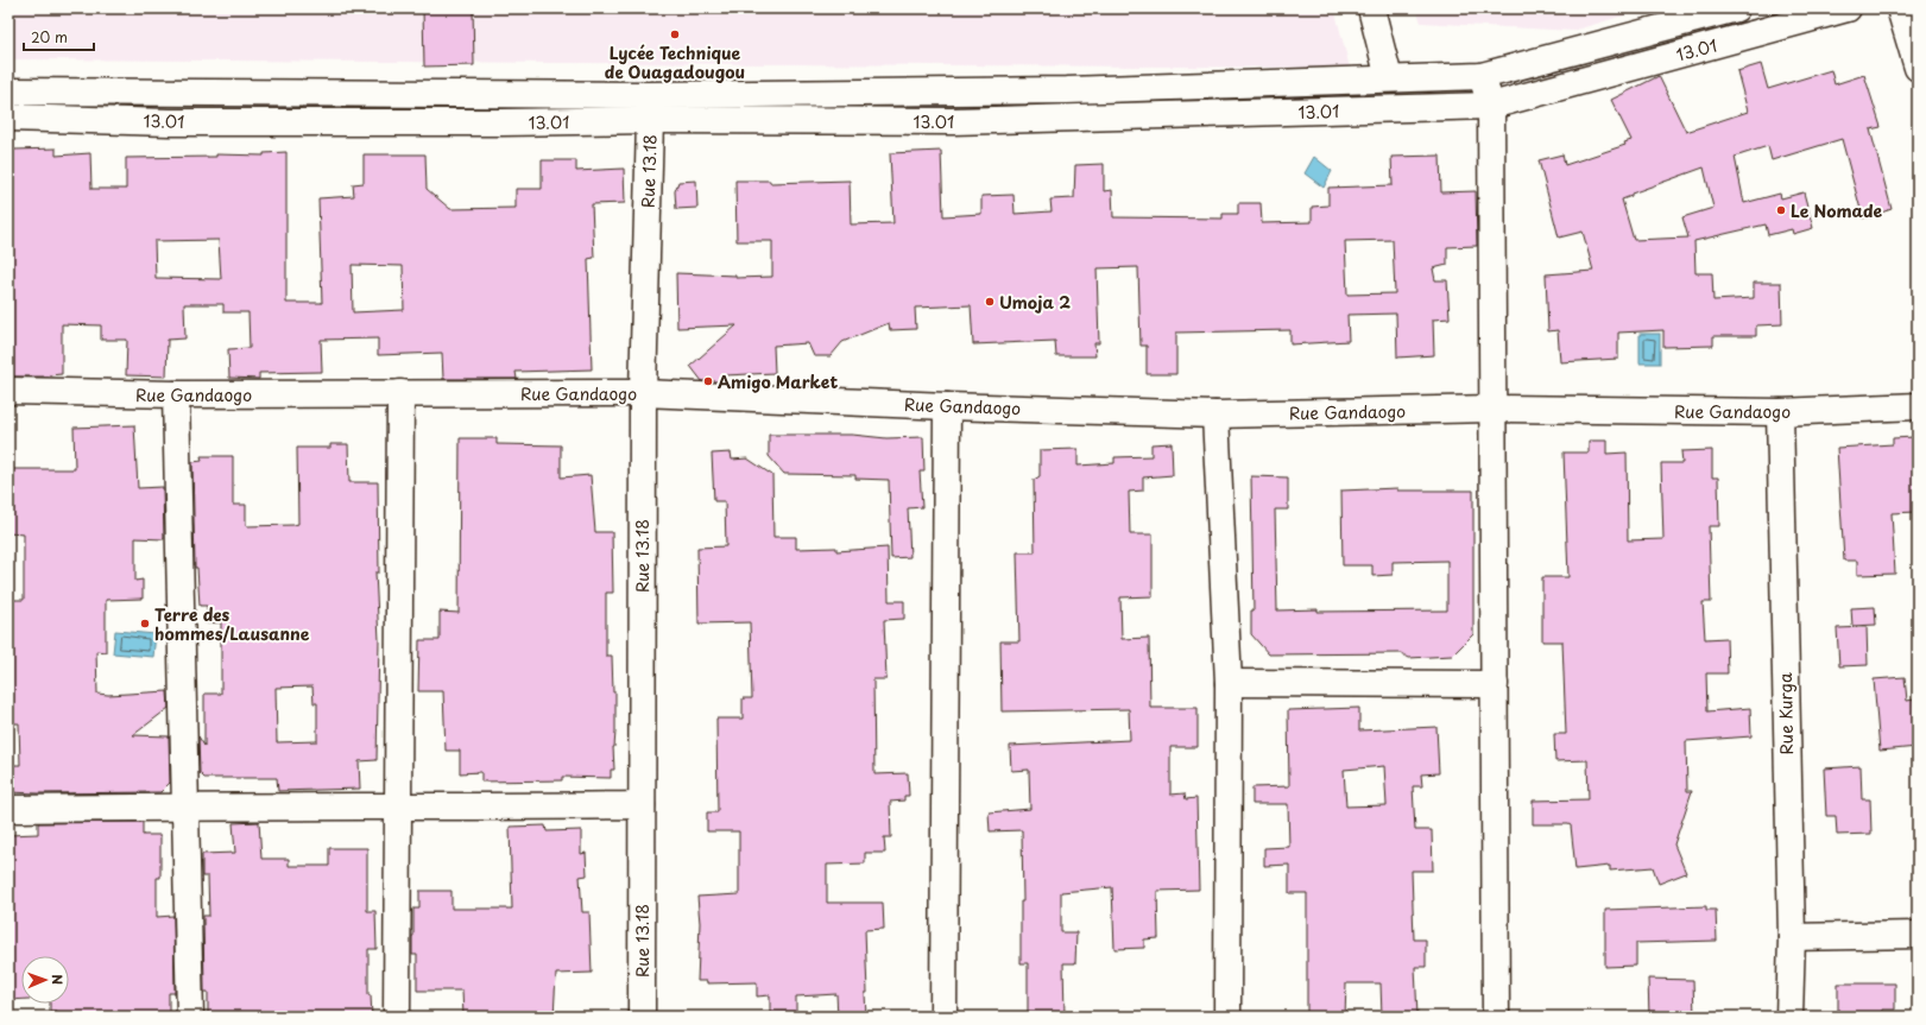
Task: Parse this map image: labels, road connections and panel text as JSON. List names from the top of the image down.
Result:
{
  "streets": {
    "street": [
      "13.01",
      "Rue 13.18",
      "Rue Gandaogo",
      "Rue Kurga"
    ]
  },
  "crossings": [
    ["13.01", "Rue 13.18"],
    ["Rue 13.18", "Rue Gandaogo"],
    ["Rue Gandaogo", "Rue Kurga"]
  ],
  "places": [
    "Lycée Technique de Ouagadougou",
    "Le Nomade",
    "Umoja 2",
    "Amigo Market",
    "Terre des hommes/Lausanne"
  ],
  "scale_bar": "20 m",
  "north": "right"
}
